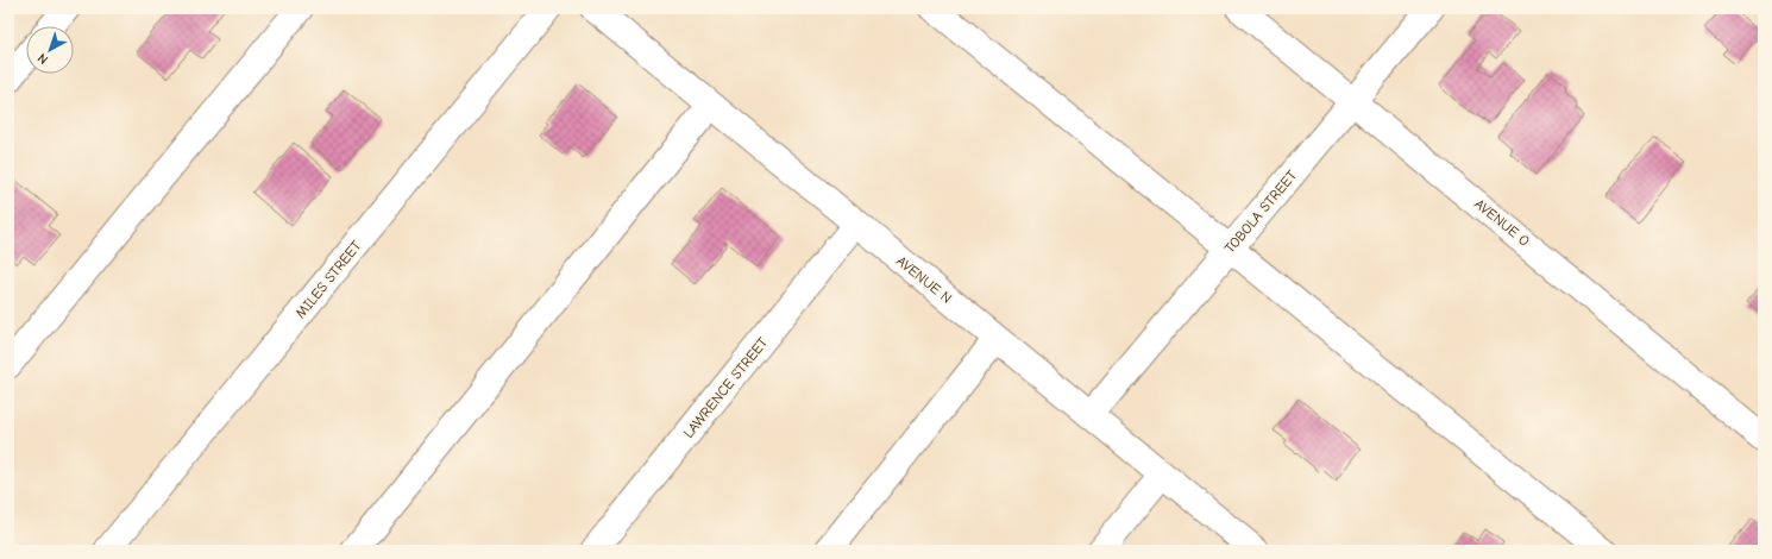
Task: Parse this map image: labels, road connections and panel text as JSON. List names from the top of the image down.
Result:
{
  "streets": {
    "street": [
      "TOBOLA STREET",
      "AVENUE O",
      "MILES STREET",
      "AVENUE N",
      "LAWRENCE STREET"
    ]
  },
  "crossings": [
    ["TOBOLA STREET", "AVENUE O"],
    ["TOBOLA STREET", "AVENUE N"],
    ["AVENUE N", "LAWRENCE STREET"]
  ],
  "north": "bottom left"
}
